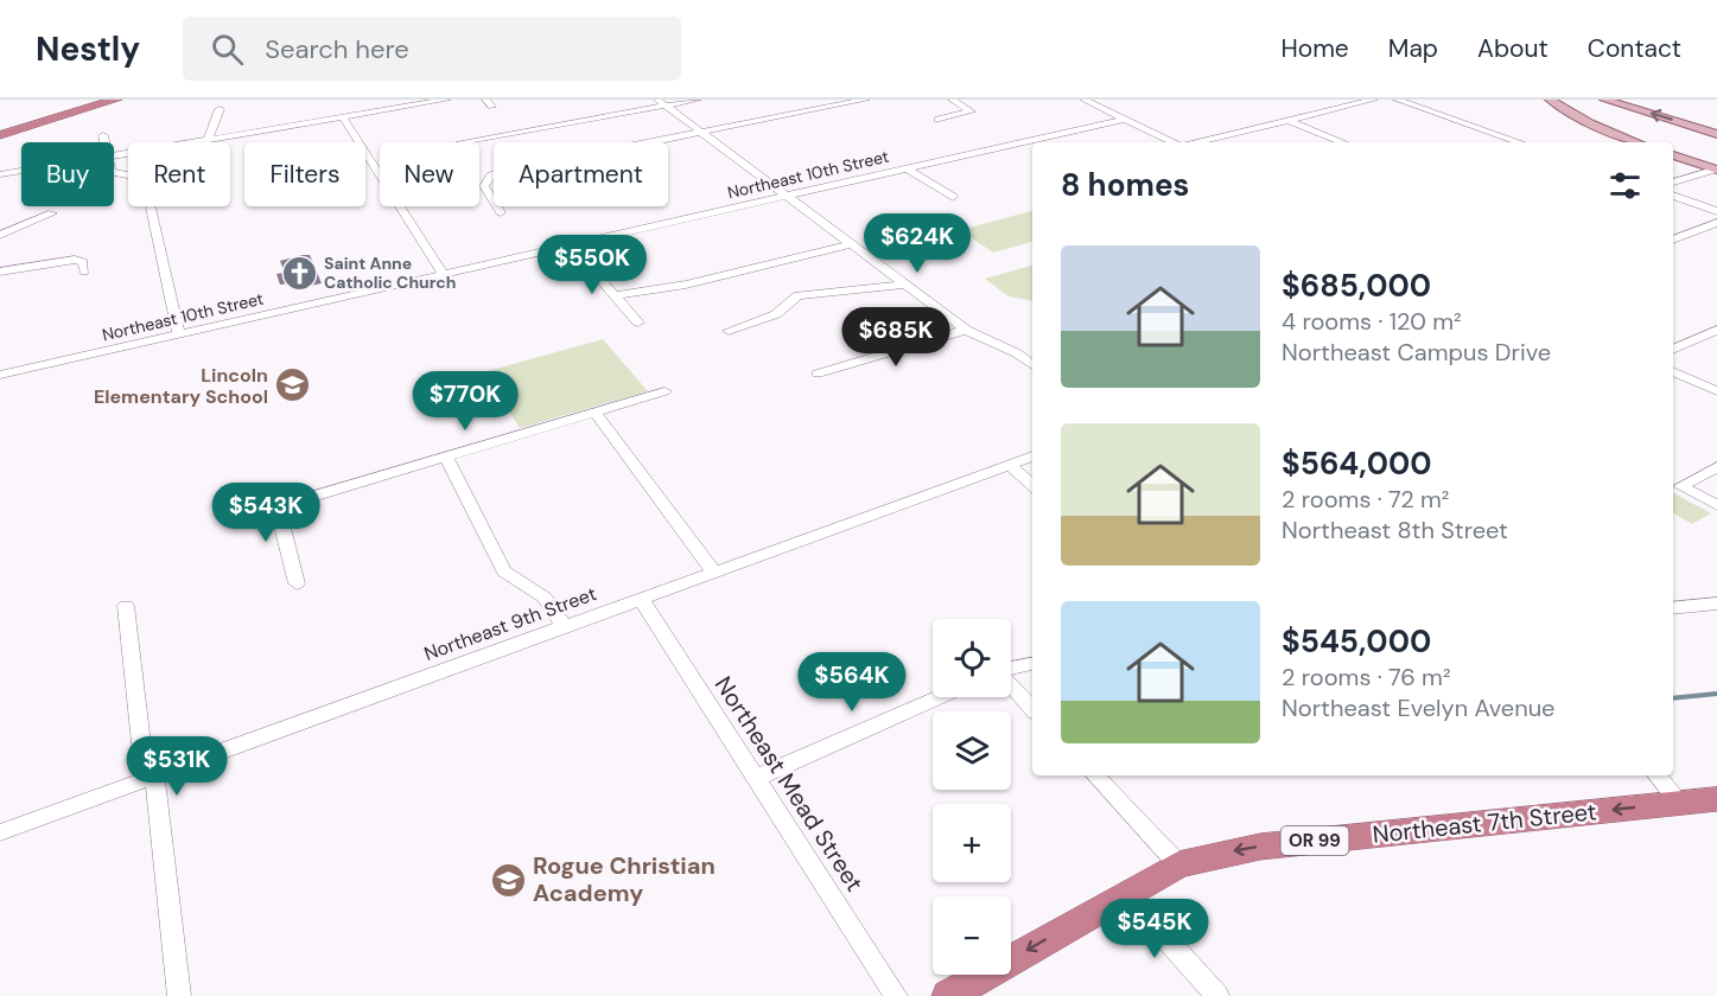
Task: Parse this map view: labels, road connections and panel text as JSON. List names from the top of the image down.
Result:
{
  "streets": {
    "highway": ["Northeast 7th Street", "OR 99"],
    "street": ["Northeast 10th Street", "Northeast 9th Street", "Northeast Mead Street"]
  },
  "crossings": [
    ["Northeast 9th Street", "Northeast Mead Street"]
  ],
  "one_way": ["Northeast 7th Street"],
  "places": {
    "church": ["Saint Anne Catholic Church"],
    "school or university": ["Lincoln Elementary School", "Rogue Christian Academy"]
  },
  "page": {
    "header": "Nestly",
    "search": "Search here",
    "nav": [
      "Home",
      "Map",
      "About",
      "Contact"
    ],
    "chip": [
      "Buy",
      "Rent",
      "Filters",
      "New",
      "Apartment"
    ],
    "heading": "8 homes",
    "price": [
      "$624K",
      "$550K",
      "$685K",
      "$770K",
      "$543K",
      "$564K",
      "$531K",
      "$545K"
    ],
    "list": [
      {
        "name": "$685,000",
        "note": "4 rooms · 120 m² · Northeast Campus Drive"
      },
      {
        "name": "$564,000",
        "note": "2 rooms · 72 m² · Northeast 8th Street"
      },
      {
        "name": "$545,000",
        "note": "2 rooms · 76 m² · Northeast Evelyn Avenue"
      }
    ],
    "map_buttons": ["+", "−"]
  }
}
